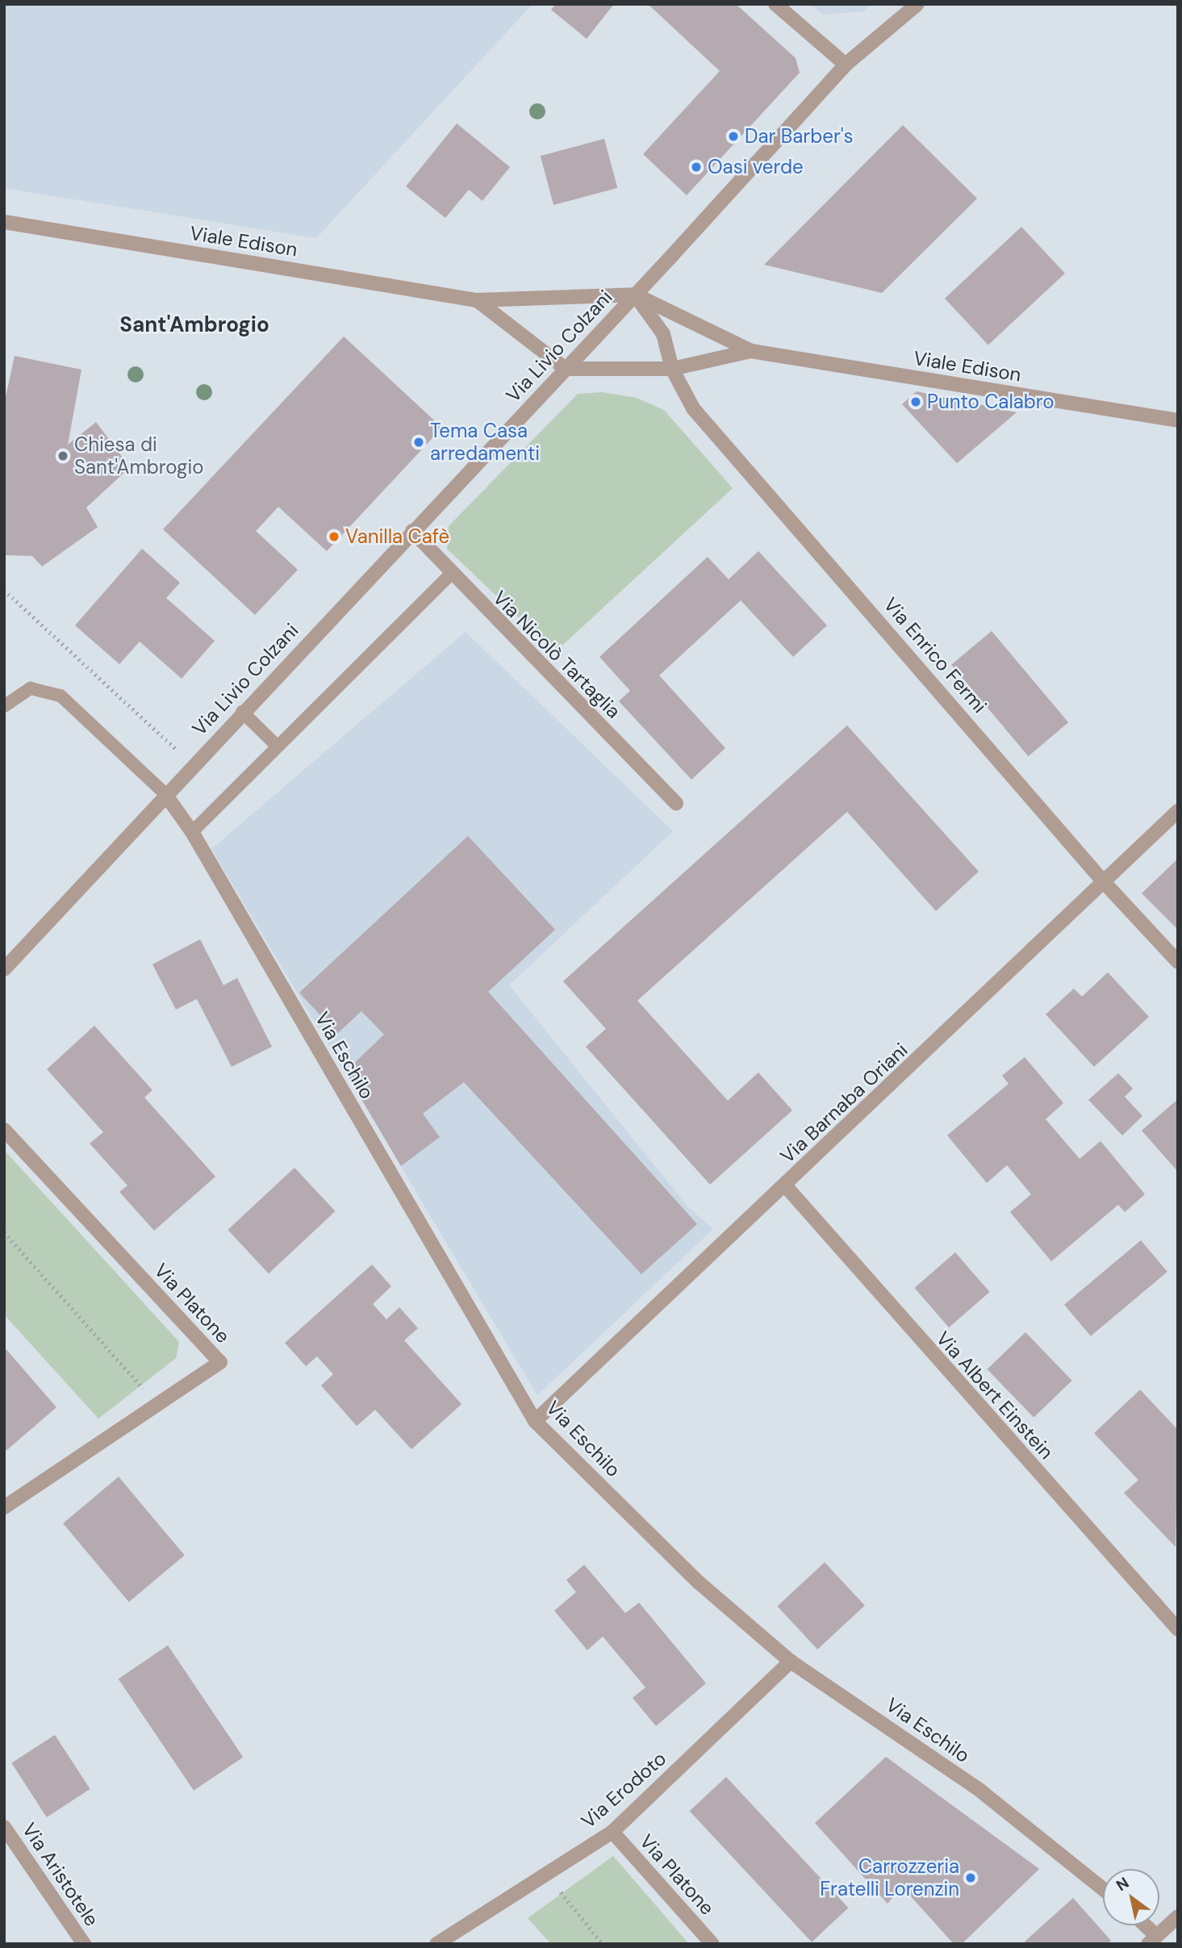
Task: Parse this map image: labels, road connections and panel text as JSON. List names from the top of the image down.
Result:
{
  "streets": {
    "street": [
      "Viale Edison",
      "Via Livio Colzani",
      "Via Nicolò Tartaglia",
      "Via Enrico Fermi",
      "Via Eschilo",
      "Via Barnaba Oriani",
      "Via Platone",
      "Via Albert Einstein",
      "Via Erodoto",
      "Via Aristotele"
    ]
  },
  "crossings": [
    ["Viale Edison", "Via Livio Colzani"],
    ["Viale Edison", "Via Enrico Fermi"],
    ["Via Livio Colzani", "Via Nicolò Tartaglia"],
    ["Via Livio Colzani", "Via Enrico Fermi"],
    ["Via Livio Colzani", "Via Eschilo"],
    ["Via Enrico Fermi", "Via Barnaba Oriani"],
    ["Via Eschilo", "Via Barnaba Oriani"],
    ["Via Eschilo", "Via Erodoto"],
    ["Via Barnaba Oriani", "Via Albert Einstein"],
    ["Via Platone", "Via Erodoto"]
  ],
  "districts": ["Sant'Ambrogio"],
  "places": [
    "Dar Barber's",
    "Oasi verde",
    "Punto Calabro",
    "Tema Casa arredamenti",
    "Chiesa di Sant'Ambrogio",
    "Vanilla Cafè",
    "Carrozzeria Fratelli Lorenzin"
  ],
  "north": "top left"
}
